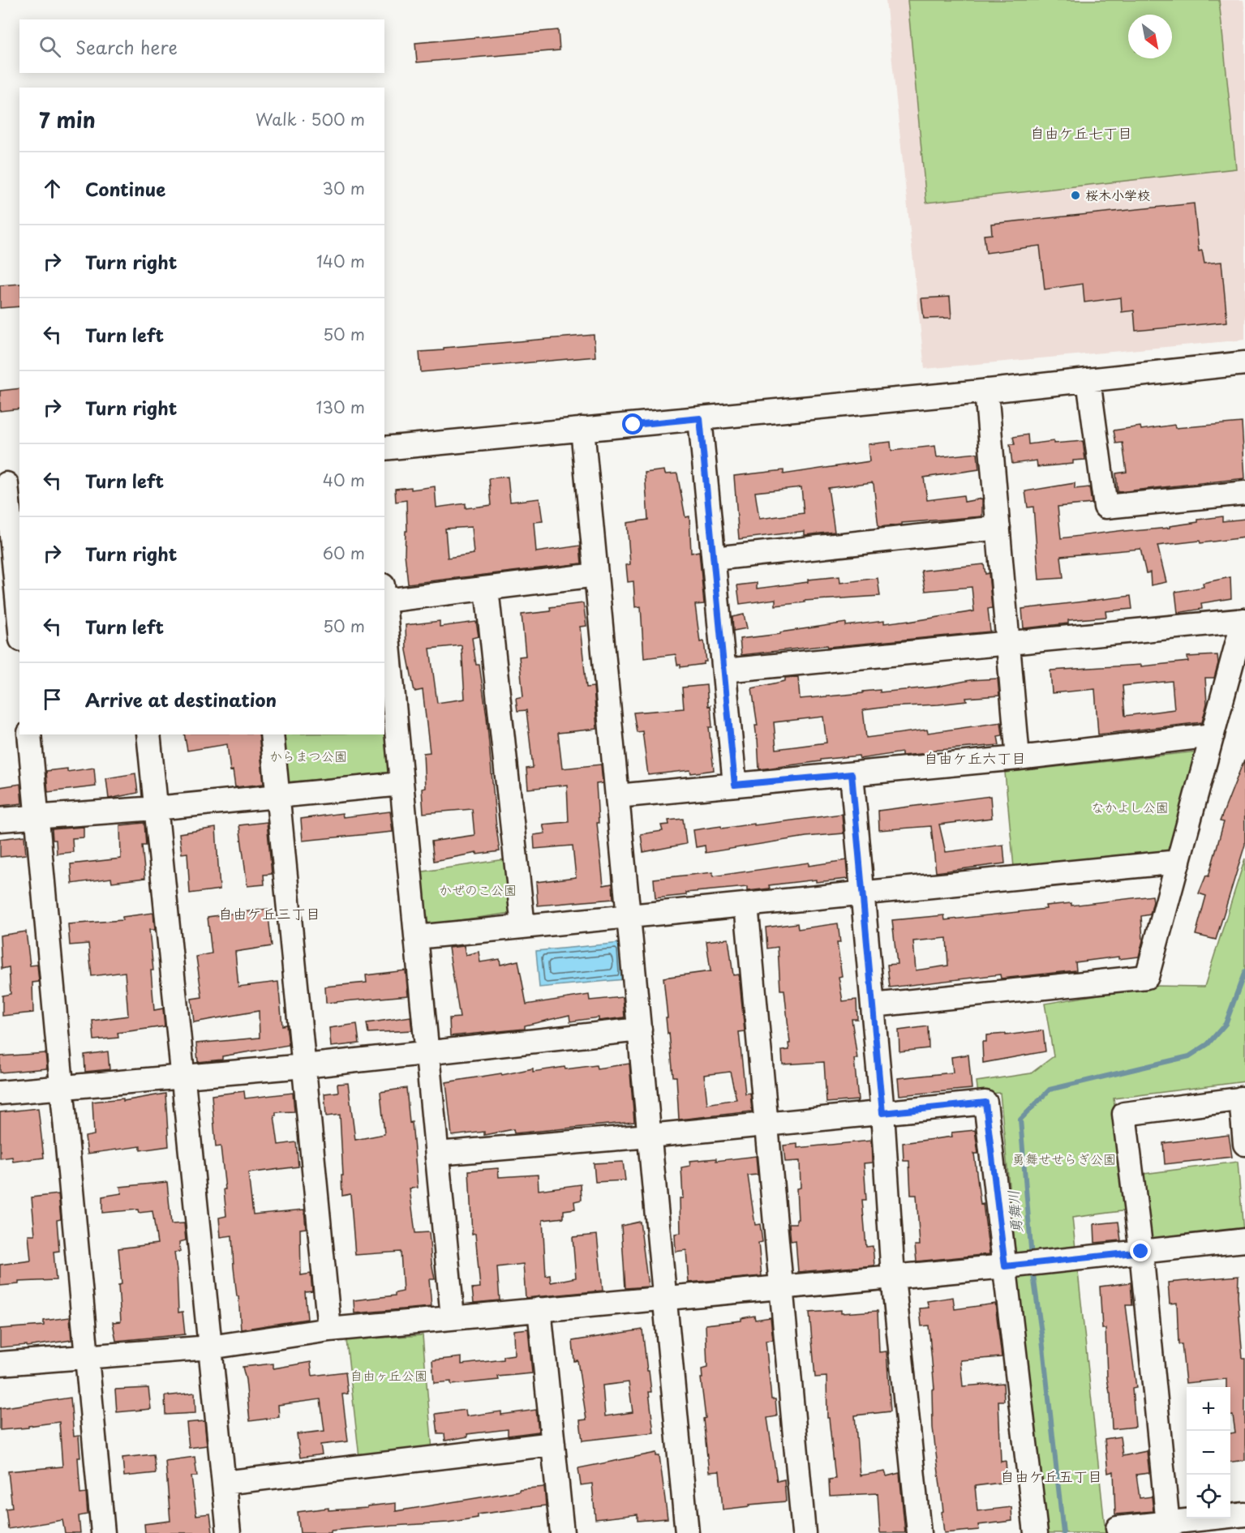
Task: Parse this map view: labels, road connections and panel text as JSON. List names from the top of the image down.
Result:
{
  "districts": [
    "自由ケ丘七丁目",
    "自由ケ丘六丁目",
    "自由ケ丘三丁目",
    "自由ケ丘五丁目"
  ],
  "water": ["勇舞川"],
  "parks": [
    "からまつ公園",
    "なかよし公園",
    "かぜのこ公園",
    "勇舞せせらぎ公園",
    "自由ヶ丘公園"
  ],
  "places": ["桜木小学校"],
  "north": "bottom right",
  "page": {
    "search": "Search here",
    "heading": ["7 min", "Walk · 500 m"],
    "list": [
      ["Continue", "30 m"],
      ["Turn right", "140 m"],
      ["Turn left", "50 m"],
      ["Turn right", "130 m"],
      ["Turn left", "40 m"],
      ["Turn right", "60 m"],
      ["Turn left", "50 m"],
      "Arrive at destination"
    ],
    "map_buttons": ["+", "−"]
  }
}
